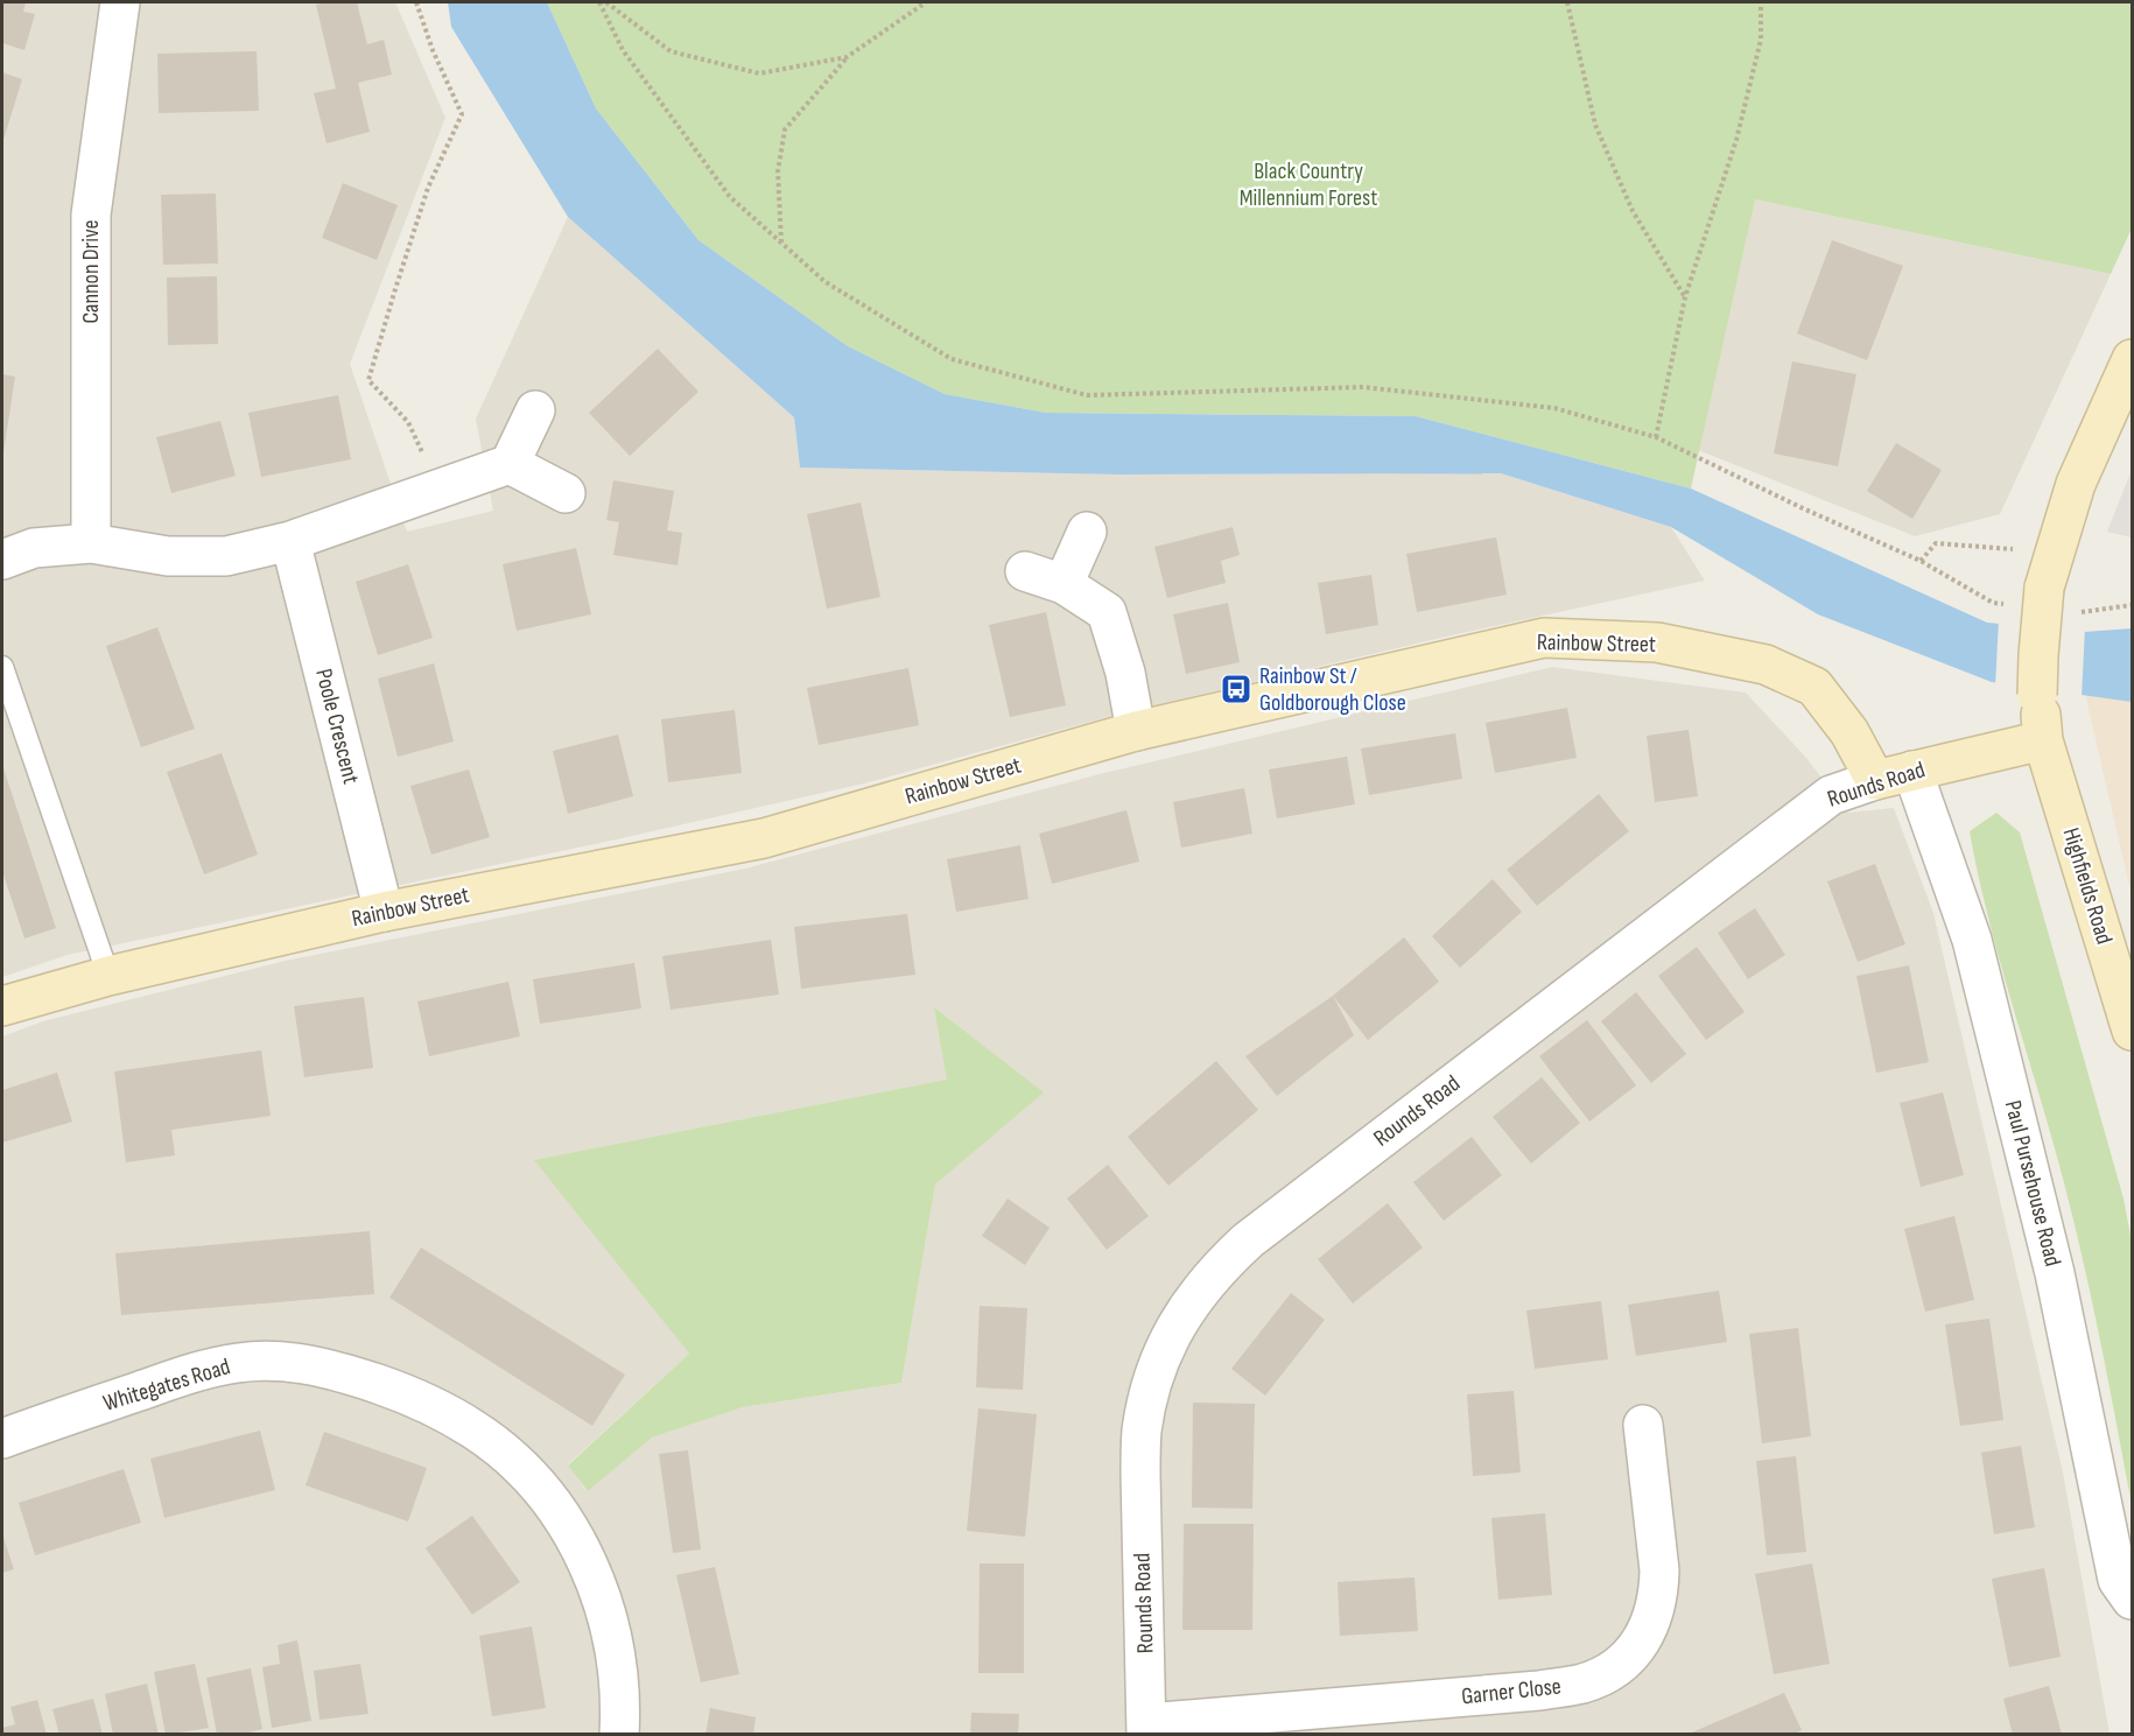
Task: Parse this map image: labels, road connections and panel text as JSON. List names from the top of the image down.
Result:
{
  "streets": {
    "street": [
      "Cannon Drive",
      "Rainbow Street",
      "Poole Crescent",
      "Rounds Road",
      "Highfields Road",
      "Paul Pursehouse Road",
      "Whitegates Road",
      "Garner Close"
    ]
  },
  "crossings": [
    ["Rainbow Street", "Poole Crescent"],
    ["Rainbow Street", "Rounds Road"],
    ["Rounds Road", "Highfields Road"],
    ["Rounds Road", "Paul Pursehouse Road"],
    ["Rounds Road", "Garner Close"]
  ],
  "parks": ["Black Country Millennium Forest"],
  "places": {
    "bus stop": ["Rainbow St / Goldborough Close"]
  }
}
